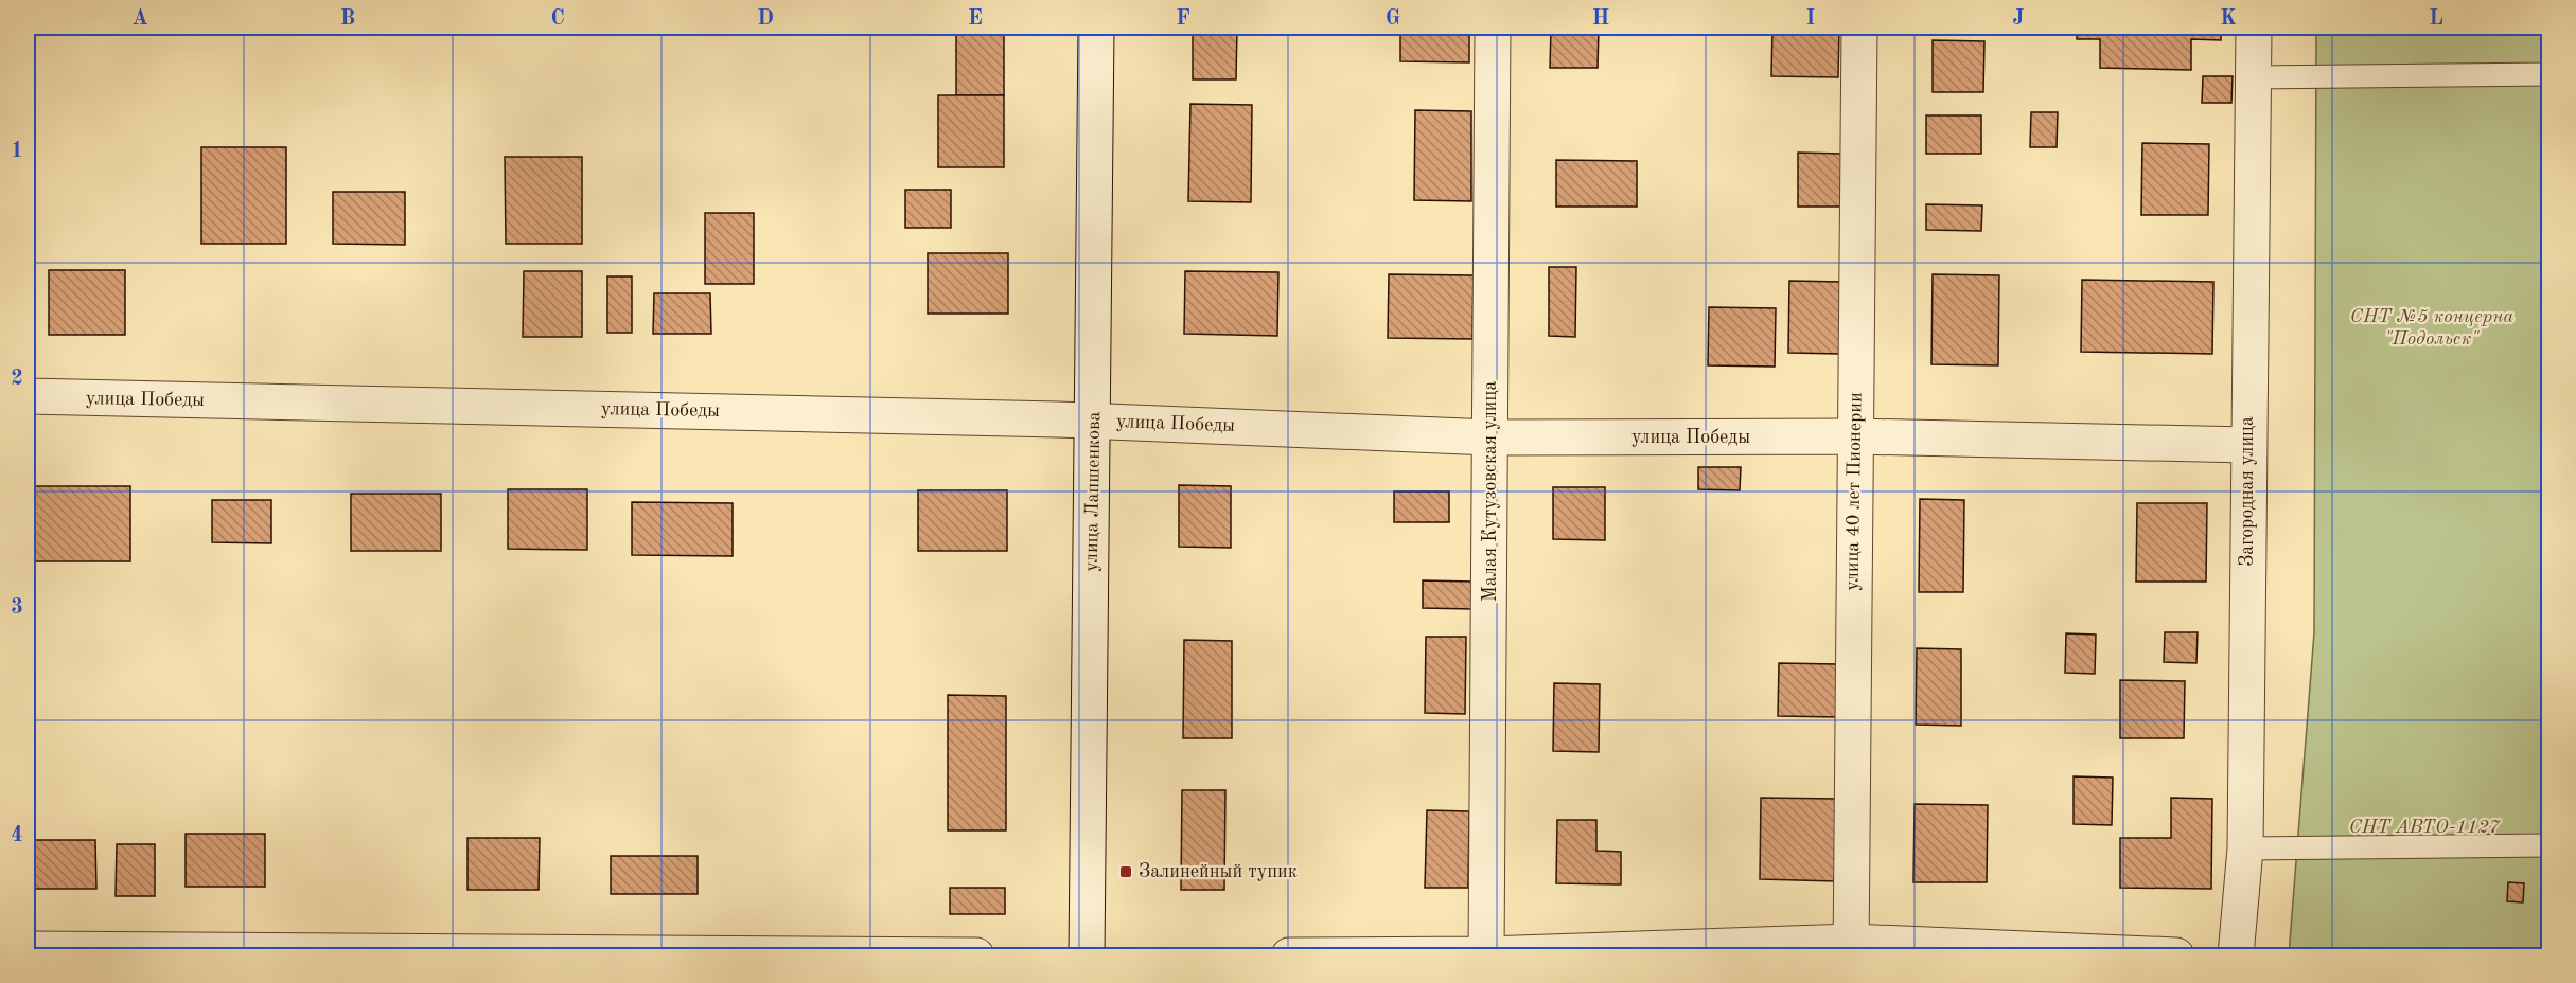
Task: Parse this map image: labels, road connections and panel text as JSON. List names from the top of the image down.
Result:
{
  "streets": {
    "street": [
      "улица Победы",
      "улица Лапшенкова",
      "Малая Кутузовская улица",
      "улица 40 лет Пионерии",
      "Загородная улица"
    ]
  },
  "crossings": [
    ["улица Победы", "улица Лапшенкова"],
    ["улица Победы", "Малая Кутузовская улица"],
    ["улица Победы", "улица 40 лет Пионерии"],
    ["улица Победы", "Загородная улица"]
  ],
  "parks": ["СНТ №5 концерна \"Подольск\"", "СНТ АВТО-1127"],
  "places": {
    "transit": ["Залинейный тупик"]
  },
  "grid": {
    "columns": [
      "A",
      "B",
      "C",
      "D",
      "E",
      "F",
      "G",
      "H",
      "I",
      "J",
      "K",
      "L"
    ],
    "rows": [
      "1",
      "2",
      "3",
      "4"
    ]
  }
}
